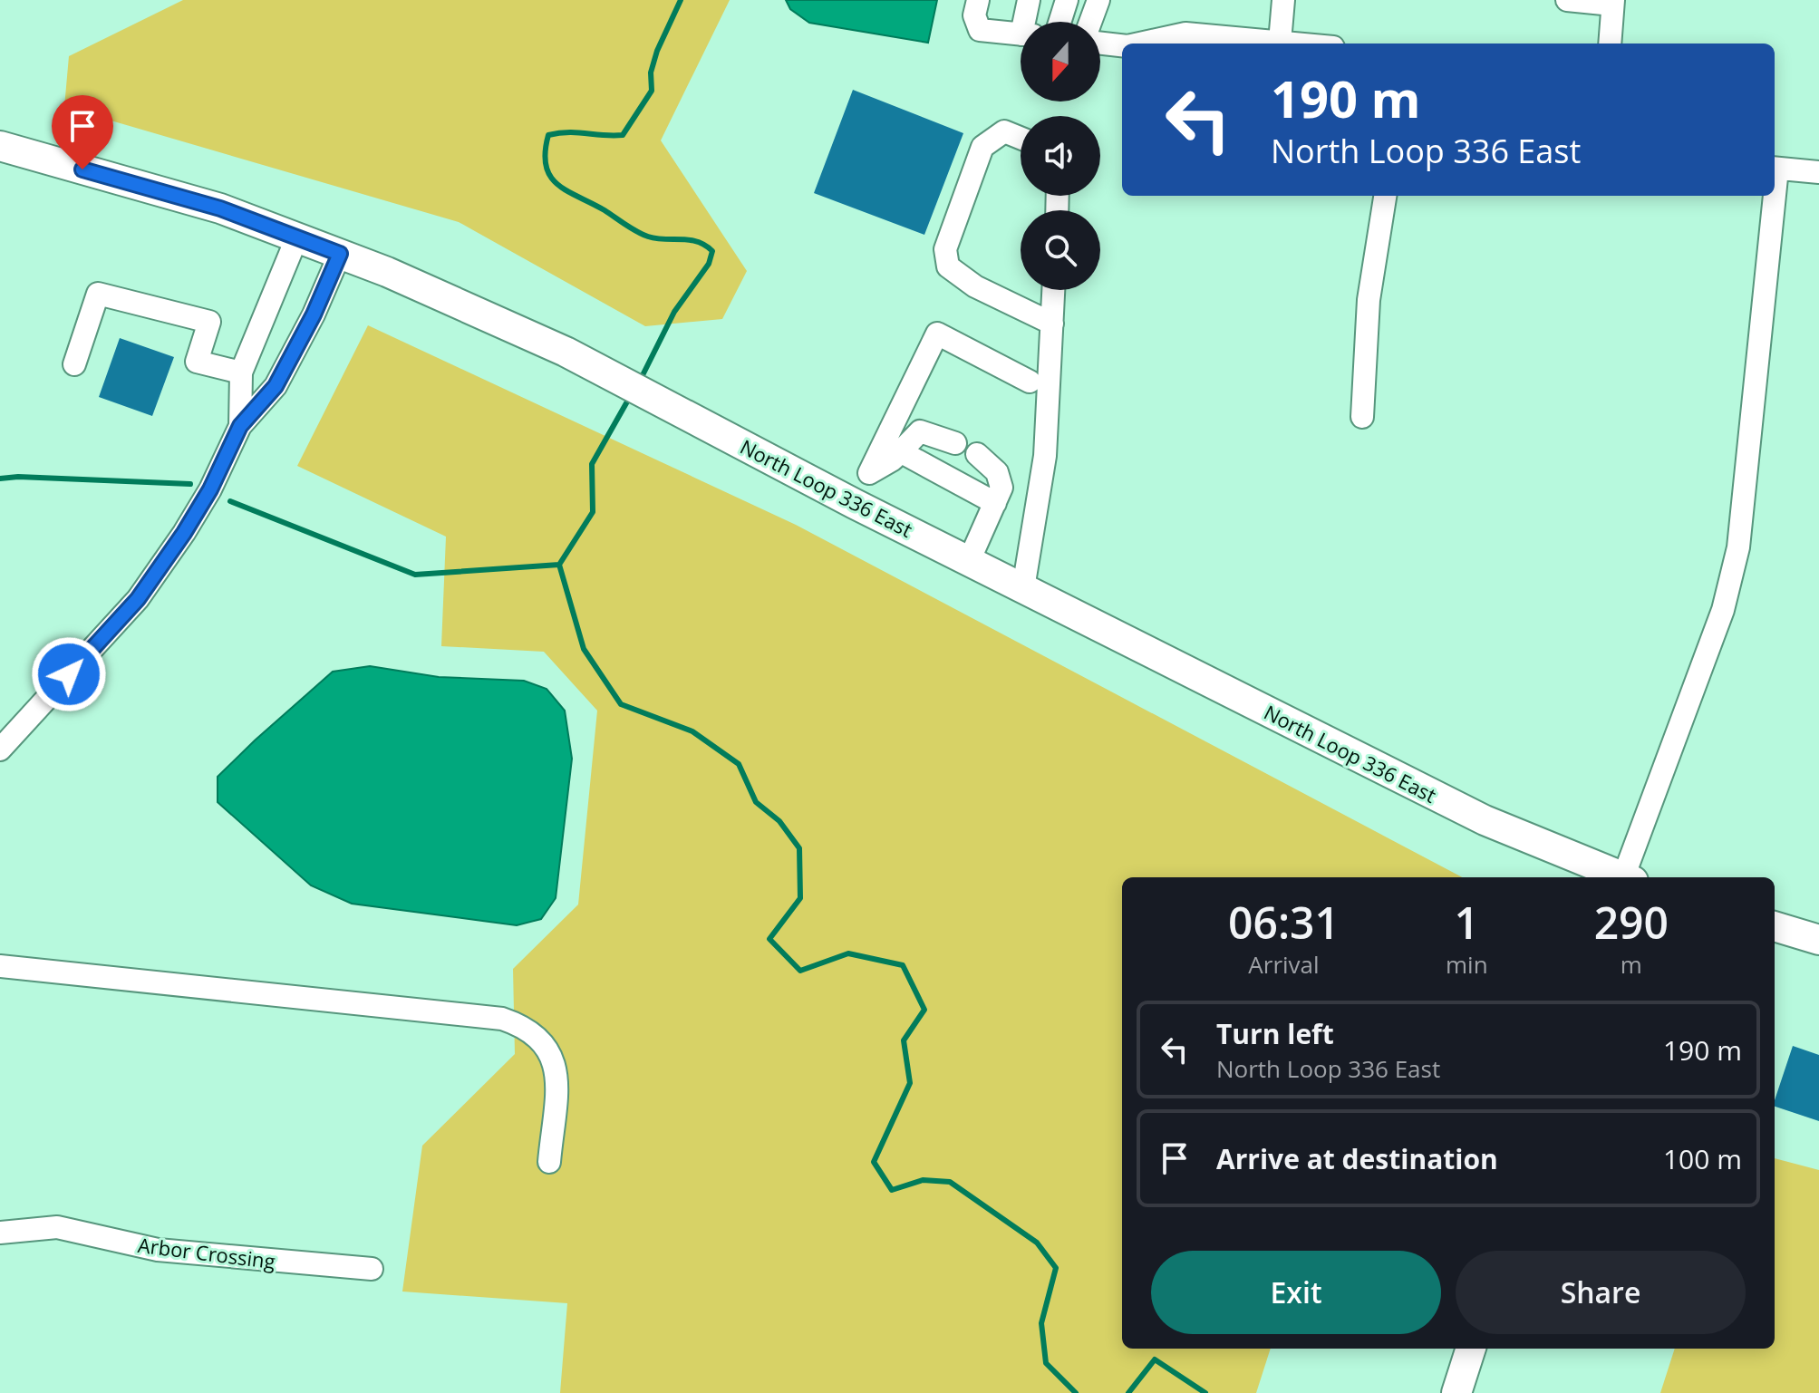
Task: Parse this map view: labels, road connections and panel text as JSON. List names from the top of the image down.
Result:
{
  "streets": {
    "main road": ["North Loop 336 East"],
    "street": ["Arbor Crossing"]
  },
  "north": "bottom",
  "page": {
    "turn": ["190 m", "North Loop 336 East"],
    "eta": [
      "06:31",
      "Arrival",
      "1",
      "min",
      "290",
      "m"
    ],
    "list": [
      {
        "name": "Turn left",
        "note": "North Loop 336 East",
        "value": "190 m"
      },
      {
        "name": "Arrive at destination",
        "value": "100 m"
      }
    ],
    "buttons": ["Exit", "Share"]
  }
}
